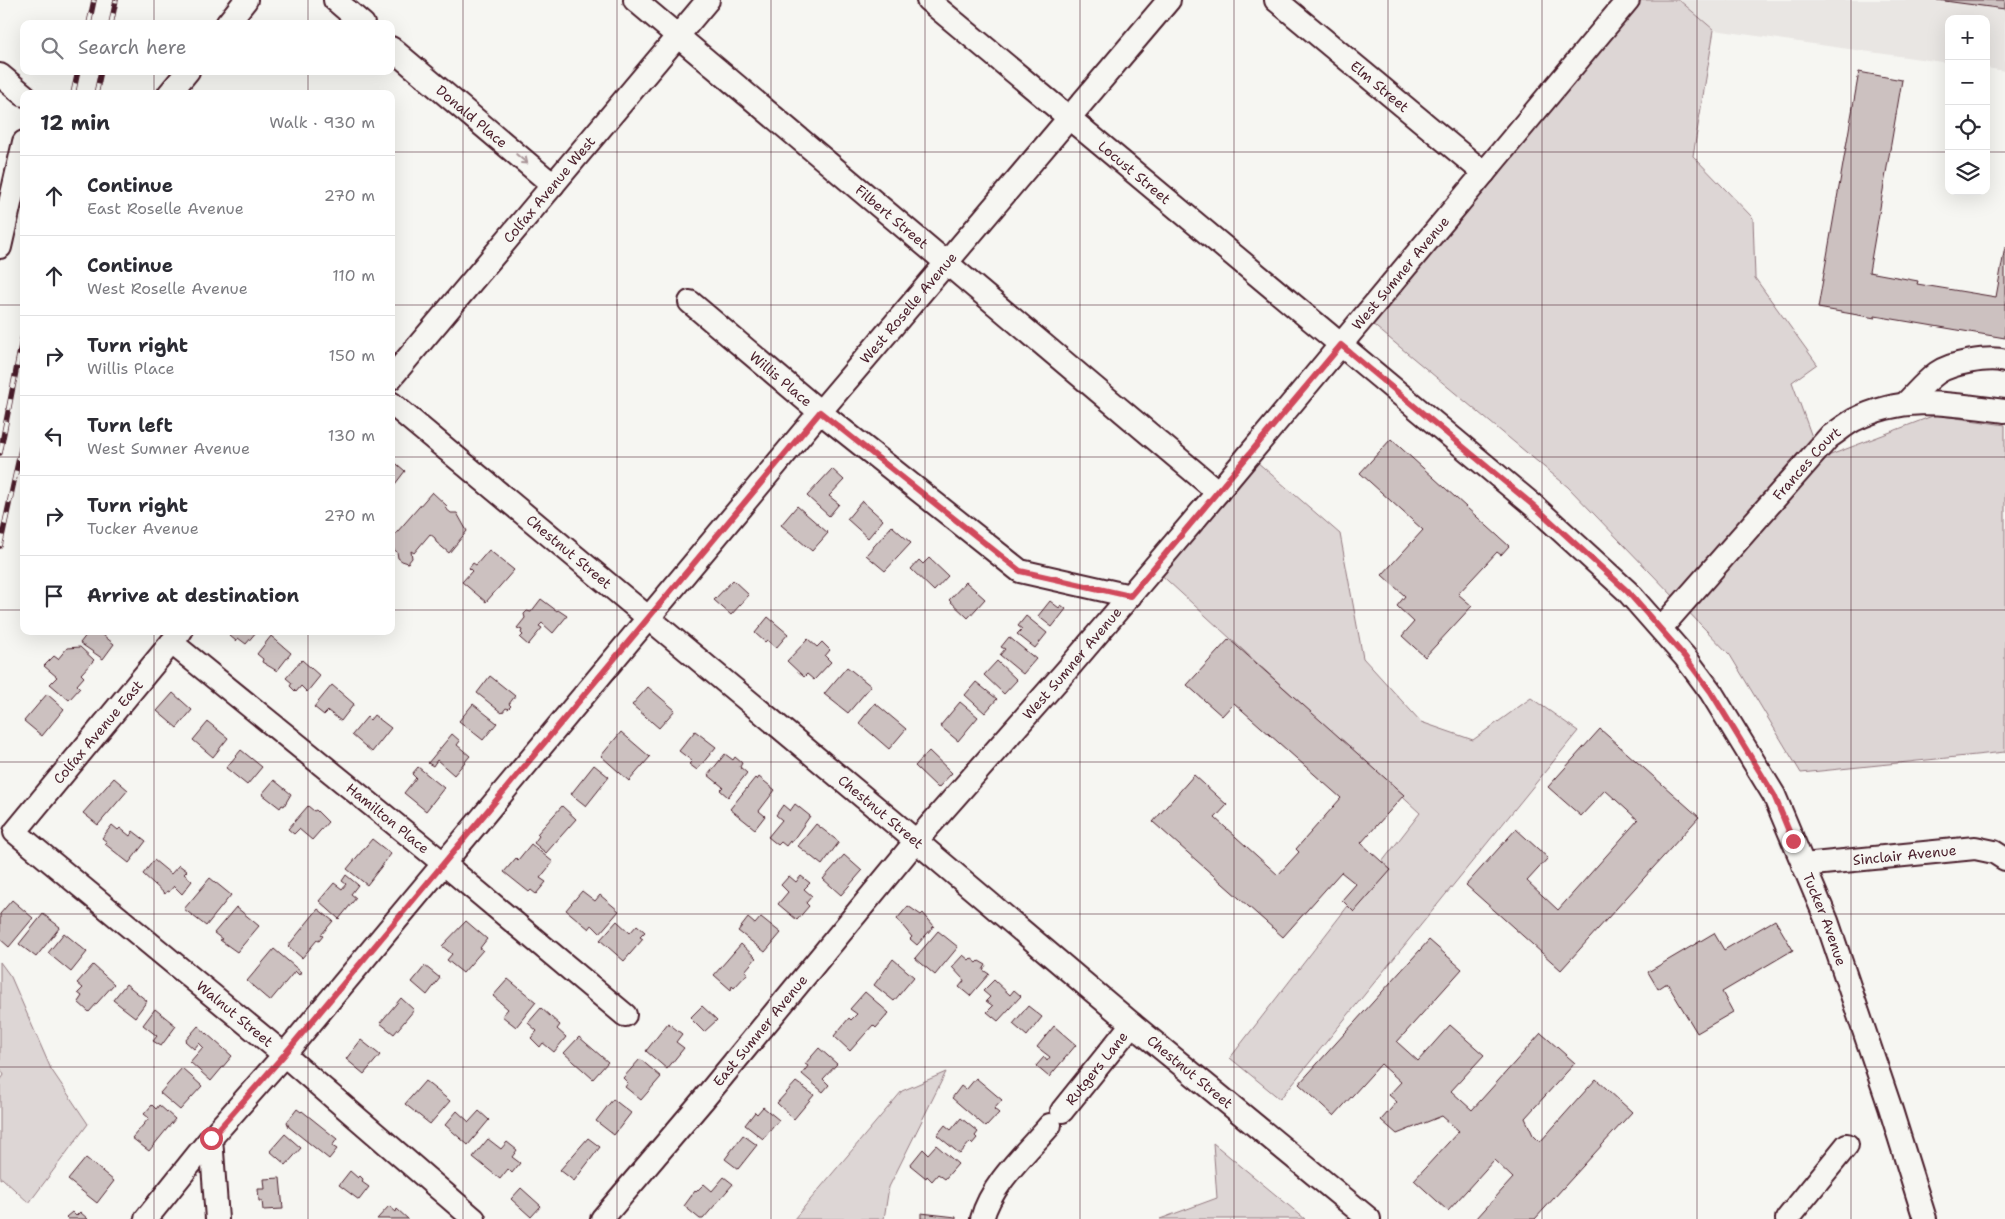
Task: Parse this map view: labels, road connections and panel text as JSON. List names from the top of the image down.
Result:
{
  "streets": {
    "street": [
      "Elm Street",
      "Donald Place",
      "Locust Street",
      "Colfax Avenue West",
      "Filbert Street",
      "West Sumner Avenue",
      "West Roselle Avenue",
      "Willis Place",
      "Frances Court",
      "Chestnut Street",
      "Colfax Avenue East",
      "Hamilton Place",
      "Sinclair Avenue",
      "Tucker Avenue",
      "Walnut Street",
      "East Sumner Avenue",
      "Rutgers Lane"
    ]
  },
  "crossings": [
    ["Elm Street", "West Sumner Avenue"],
    ["Donald Place", "Colfax Avenue West"],
    ["Locust Street", "West Sumner Avenue"],
    ["Locust Street", "West Roselle Avenue"],
    ["Locust Street", "Tucker Avenue"],
    ["Colfax Avenue West", "Filbert Street"],
    ["Filbert Street", "West Sumner Avenue"],
    ["Filbert Street", "West Roselle Avenue"],
    ["West Sumner Avenue", "Willis Place"],
    ["West Sumner Avenue", "Chestnut Street"],
    ["West Sumner Avenue", "Tucker Avenue"],
    ["West Sumner Avenue", "East Sumner Avenue"],
    ["West Roselle Avenue", "Willis Place"],
    ["West Roselle Avenue", "Chestnut Street"],
    ["West Roselle Avenue", "Hamilton Place"],
    ["West Roselle Avenue", "Walnut Street"],
    ["Frances Court", "Tucker Avenue"],
    ["Chestnut Street", "East Sumner Avenue"],
    ["Chestnut Street", "Rutgers Lane"],
    ["Colfax Avenue East", "Hamilton Place"],
    ["Colfax Avenue East", "Walnut Street"],
    ["Sinclair Avenue", "Tucker Avenue"]
  ],
  "one_way": ["Donald Place"],
  "page": {
    "map_buttons": ["+", "−"],
    "search": "Search here",
    "heading": ["12 min", "Walk · 930 m"],
    "list": [
      ["Continue", "East Roselle Avenue", "270 m"],
      ["Continue", "West Roselle Avenue", "110 m"],
      ["Turn right", "Willis Place", "150 m"],
      ["Turn left", "West Sumner Avenue", "130 m"],
      ["Turn right", "Tucker Avenue", "270 m"],
      "Arrive at destination"
    ]
  }
}
